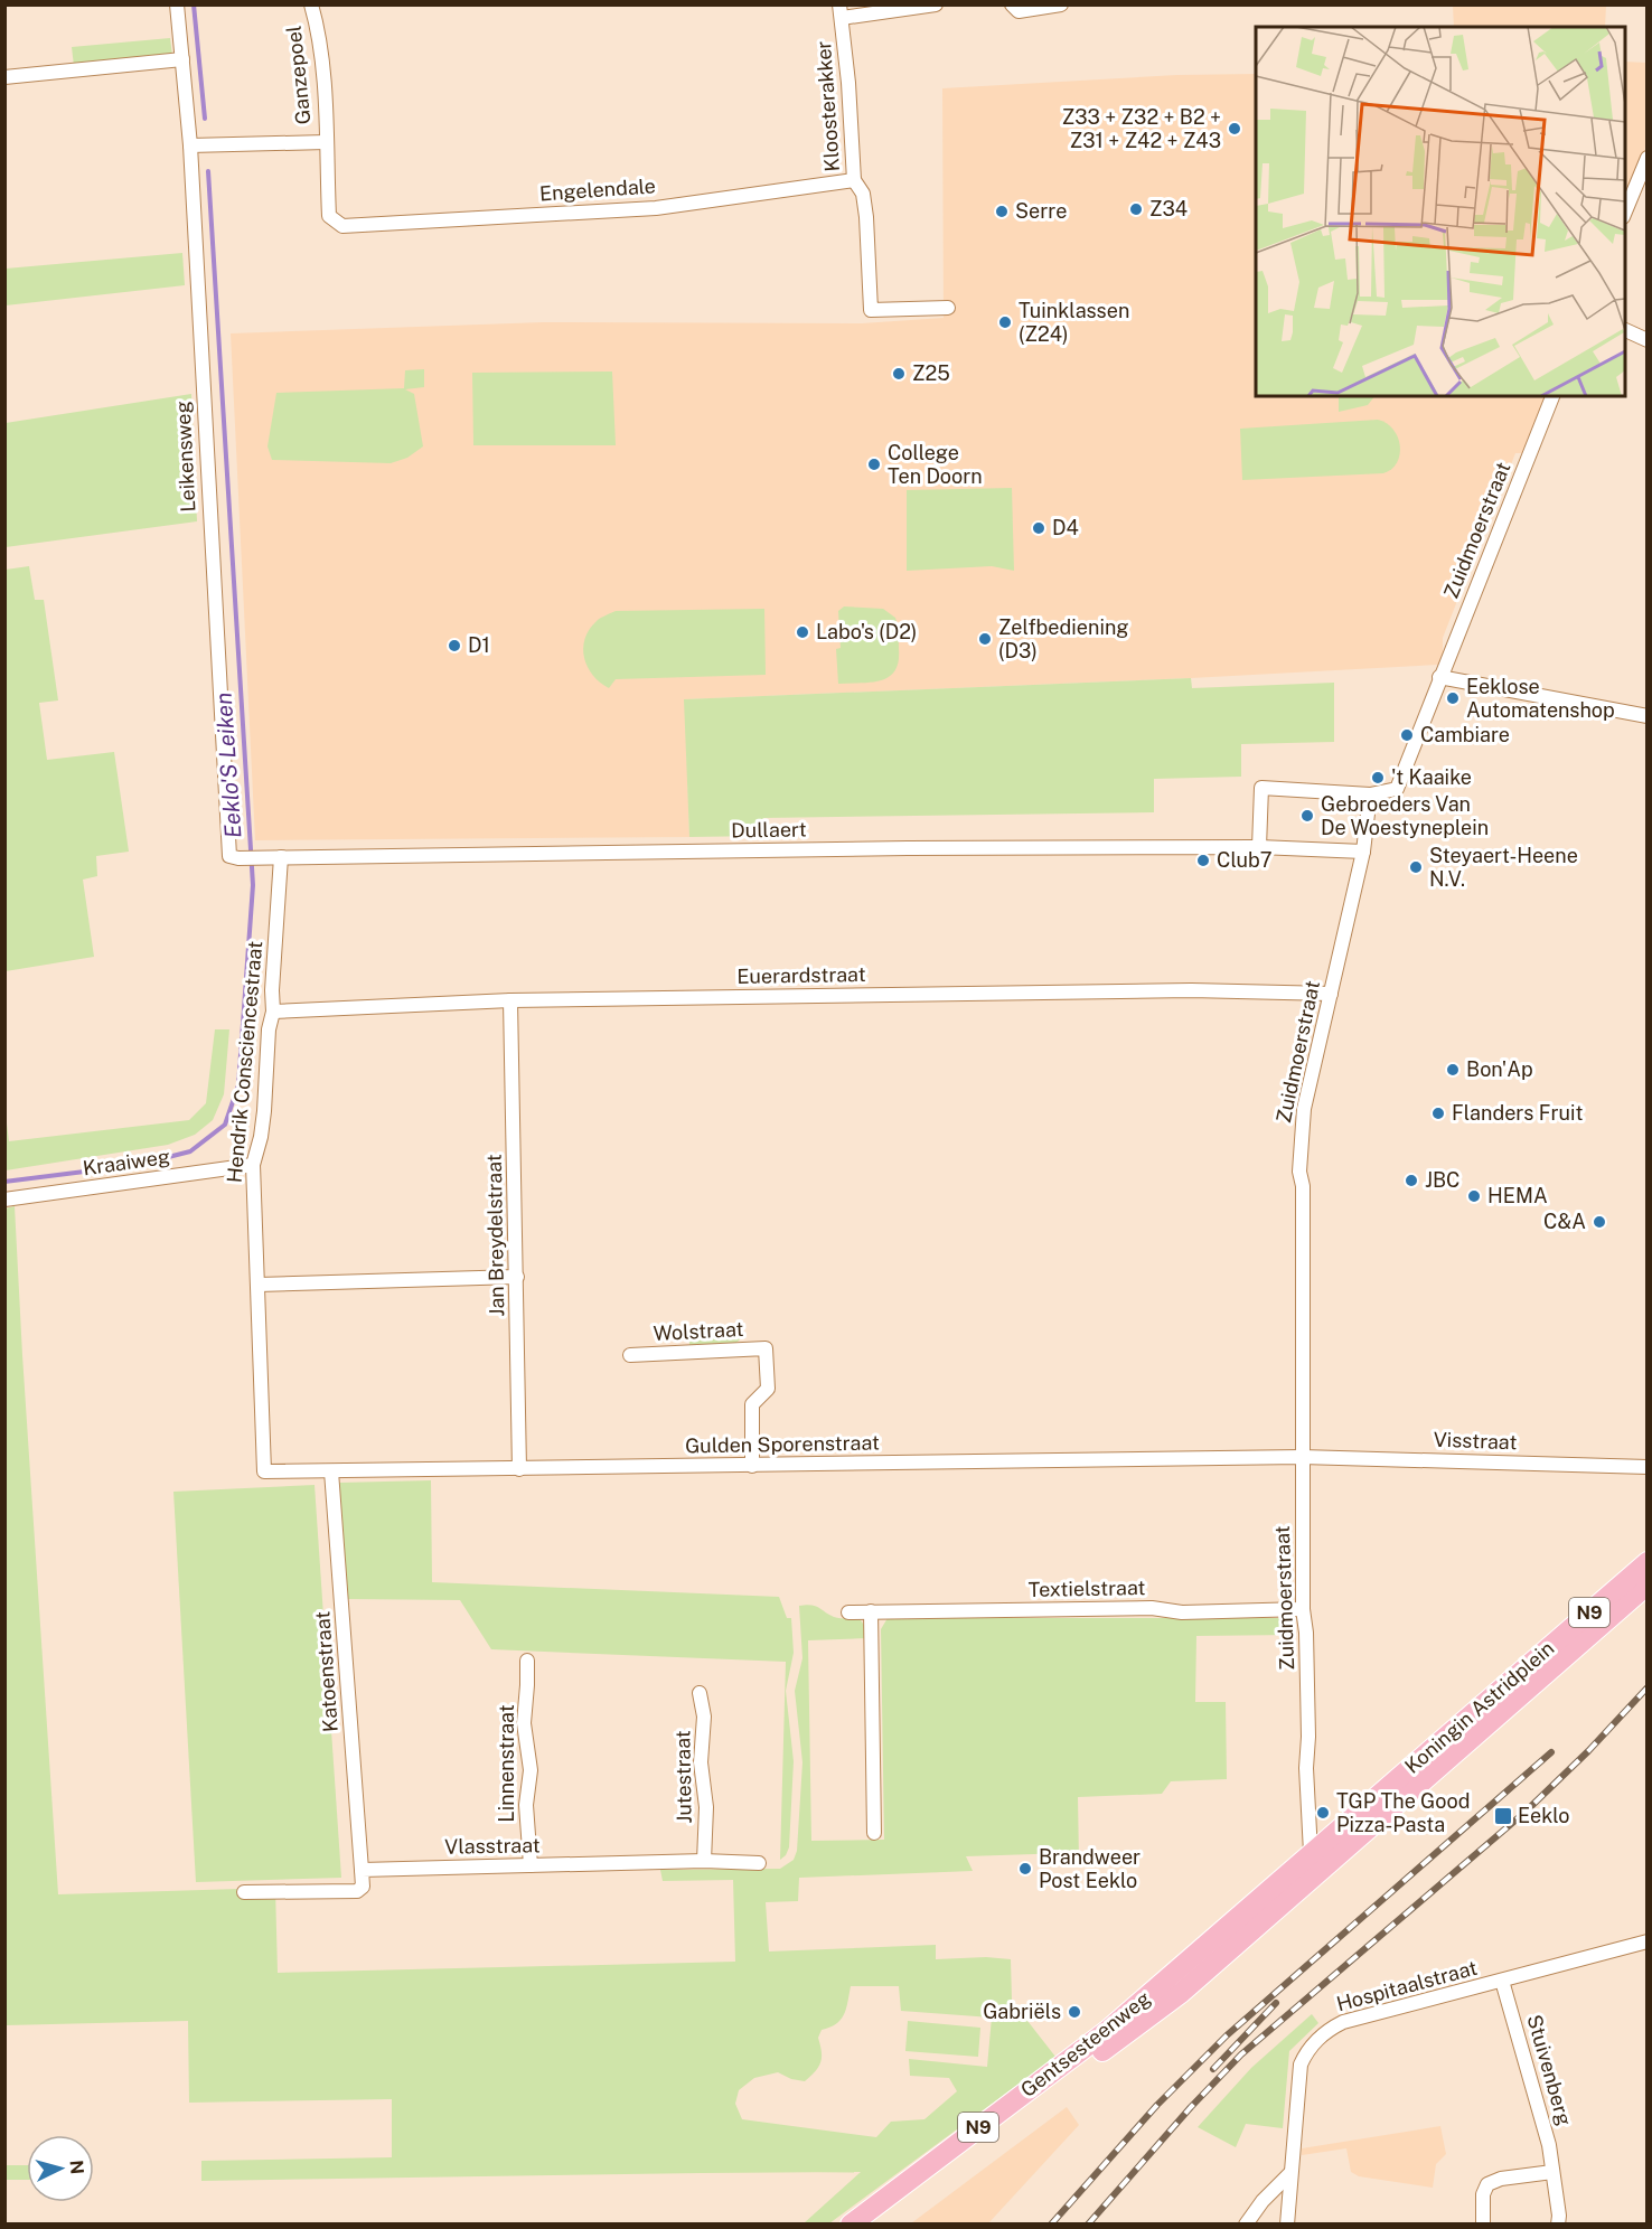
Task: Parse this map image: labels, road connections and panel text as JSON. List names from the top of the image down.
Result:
{
  "streets": {
    "main road": ["N9", "Koningin Astridplein", "Gentsesteenweg"],
    "street": [
      "Ganzepoel",
      "Kloosterakker",
      "Engelendale",
      "Leikensweg",
      "Zuidmoerstraat",
      "Dullaert",
      "Euerardstraat",
      "Hendrik Consciencestraat",
      "Kraaiweg",
      "Jan Breydelstraat",
      "Wolstraat",
      "Visstraat",
      "Gulden Sporenstraat",
      "Textielstraat",
      "Katoenstraat",
      "Linnenstraat",
      "Jutestraat",
      "Vlasstraat",
      "Hospitaalstraat",
      "Stuivenberg"
    ]
  },
  "crossings": [
    ["Ganzepoel", "Engelendale"],
    ["Ganzepoel", "Leikensweg"],
    ["Kloosterakker", "Engelendale"],
    ["Leikensweg", "Dullaert"],
    ["Leikensweg", "Hendrik Consciencestraat"],
    ["Zuidmoerstraat", "Euerardstraat"],
    ["Zuidmoerstraat", "Visstraat"],
    ["Zuidmoerstraat", "Gulden Sporenstraat"],
    ["Zuidmoerstraat", "Textielstraat"],
    ["Zuidmoerstraat", "Koningin Astridplein"],
    ["Zuidmoerstraat", "Gentsesteenweg"],
    ["Dullaert", "Hendrik Consciencestraat"],
    ["Euerardstraat", "Hendrik Consciencestraat"],
    ["Euerardstraat", "Jan Breydelstraat"],
    ["Hendrik Consciencestraat", "Kraaiweg"],
    ["Hendrik Consciencestraat", "Gulden Sporenstraat"],
    ["Jan Breydelstraat", "Gulden Sporenstraat"],
    ["Wolstraat", "Gulden Sporenstraat"],
    ["Visstraat", "Gulden Sporenstraat"],
    ["Gulden Sporenstraat", "Katoenstraat"],
    ["Katoenstraat", "Vlasstraat"],
    ["Koningin Astridplein", "Gentsesteenweg"],
    ["Linnenstraat", "Vlasstraat"],
    ["Jutestraat", "Vlasstraat"],
    ["Hospitaalstraat", "Stuivenberg"]
  ],
  "water": ["Eeklo'S Leiken"],
  "places": {
    "other": [
      "Z33 + Z32 + B2 + Z31 + Z42 + Z43",
      "Z34",
      "Serre",
      "Tuinklassen (Z24)",
      "Z25",
      "College Ten Doorn",
      "D4",
      "Labo's (D2)",
      "Zelfbediening (D3)",
      "D1",
      "Eeklose Automatenshop",
      "Cambiare",
      "'t Kaaike",
      "Gebroeders Van De Woestyneplein",
      "Club7",
      "Steyaert-Heene N.V.",
      "Bon'Ap",
      "Flanders Fruit",
      "JBC",
      "HEMA",
      "C&A",
      "TGP The Good Pizza-Pasta",
      "Brandweer Post Eeklo",
      "Gabriëls"
    ],
    "transit": ["Eeklo"]
  },
  "north": "right"
}
